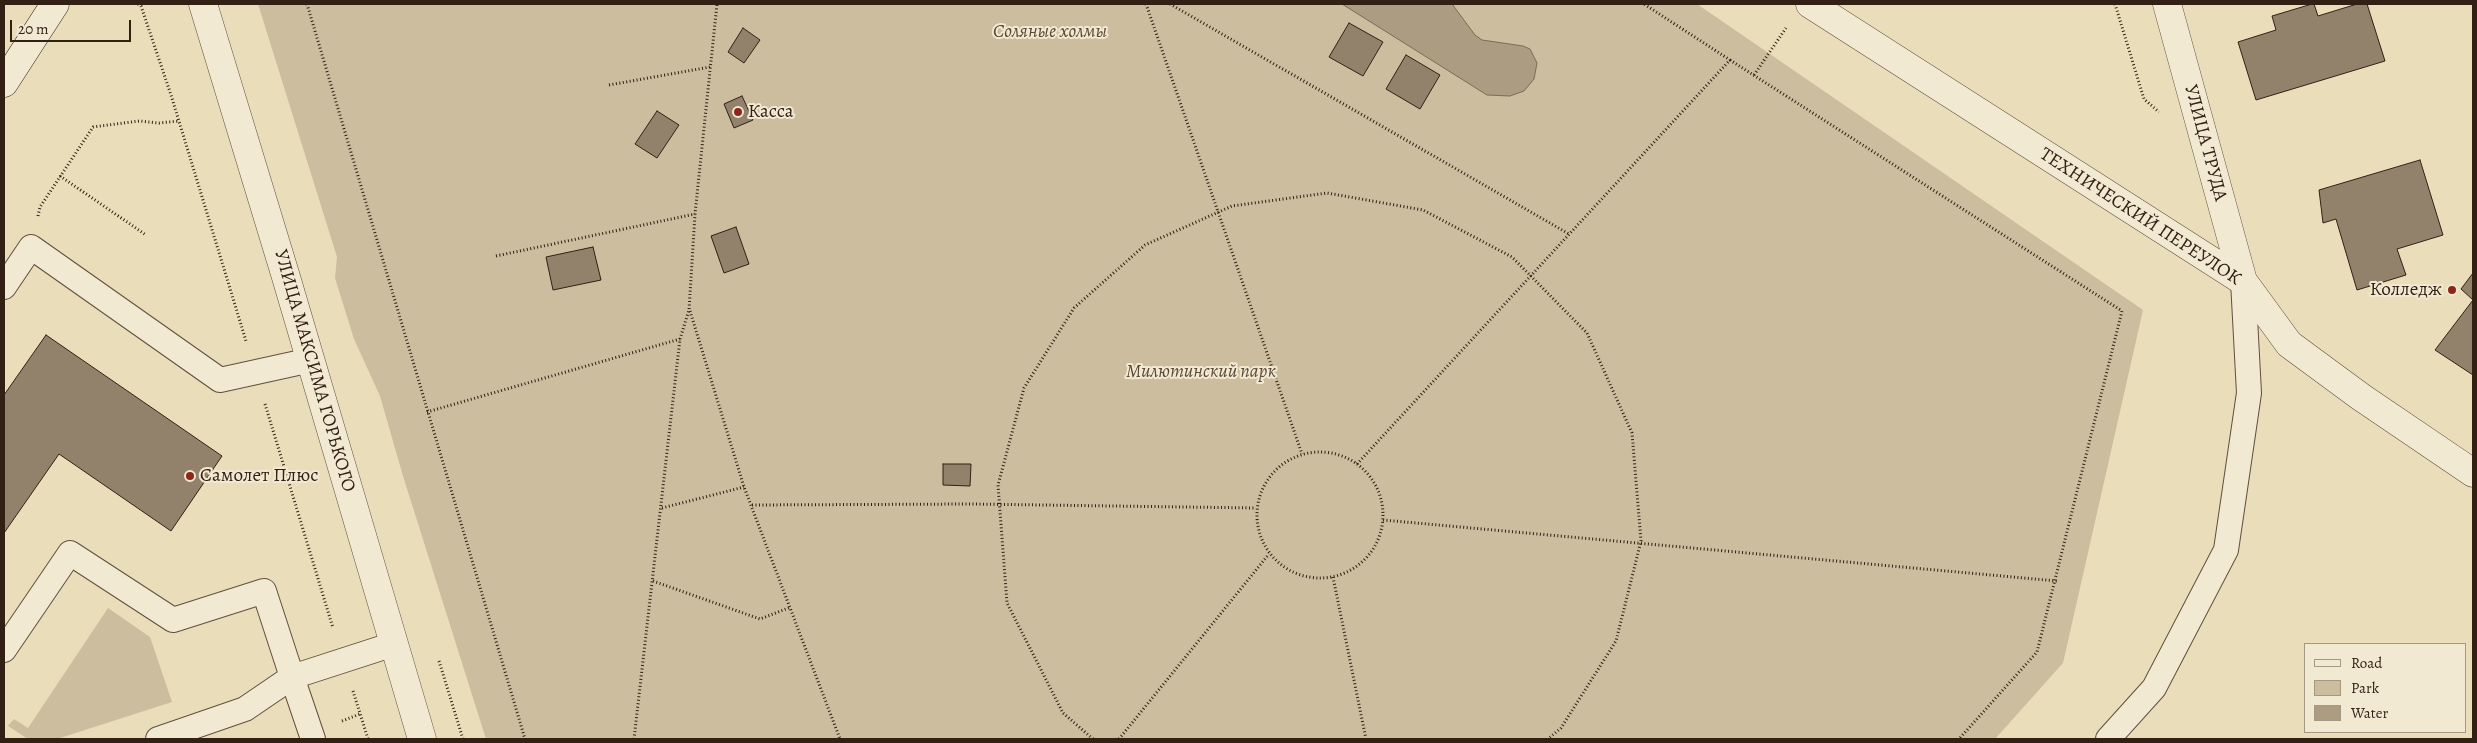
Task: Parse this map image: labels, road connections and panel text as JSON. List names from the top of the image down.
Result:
{
  "streets": {
    "street": ["УЛИЦА ТРУДА", "ТЕХНИЧЕСКИЙ ПЕРЕУЛОК", "УЛИЦА МАКСИМА ГОРЬКОГО"]
  },
  "crossings": [
    ["УЛИЦА ТРУДА", "ТЕХНИЧЕСКИЙ ПЕРЕУЛОК"]
  ],
  "parks": ["Соляные холмы", "Милютинский парк"],
  "places": ["Касса", "Колледж", "Самолет Плюс"],
  "legend": ["Road", "Park", "Water"],
  "scale_bar": "20 m"
}
